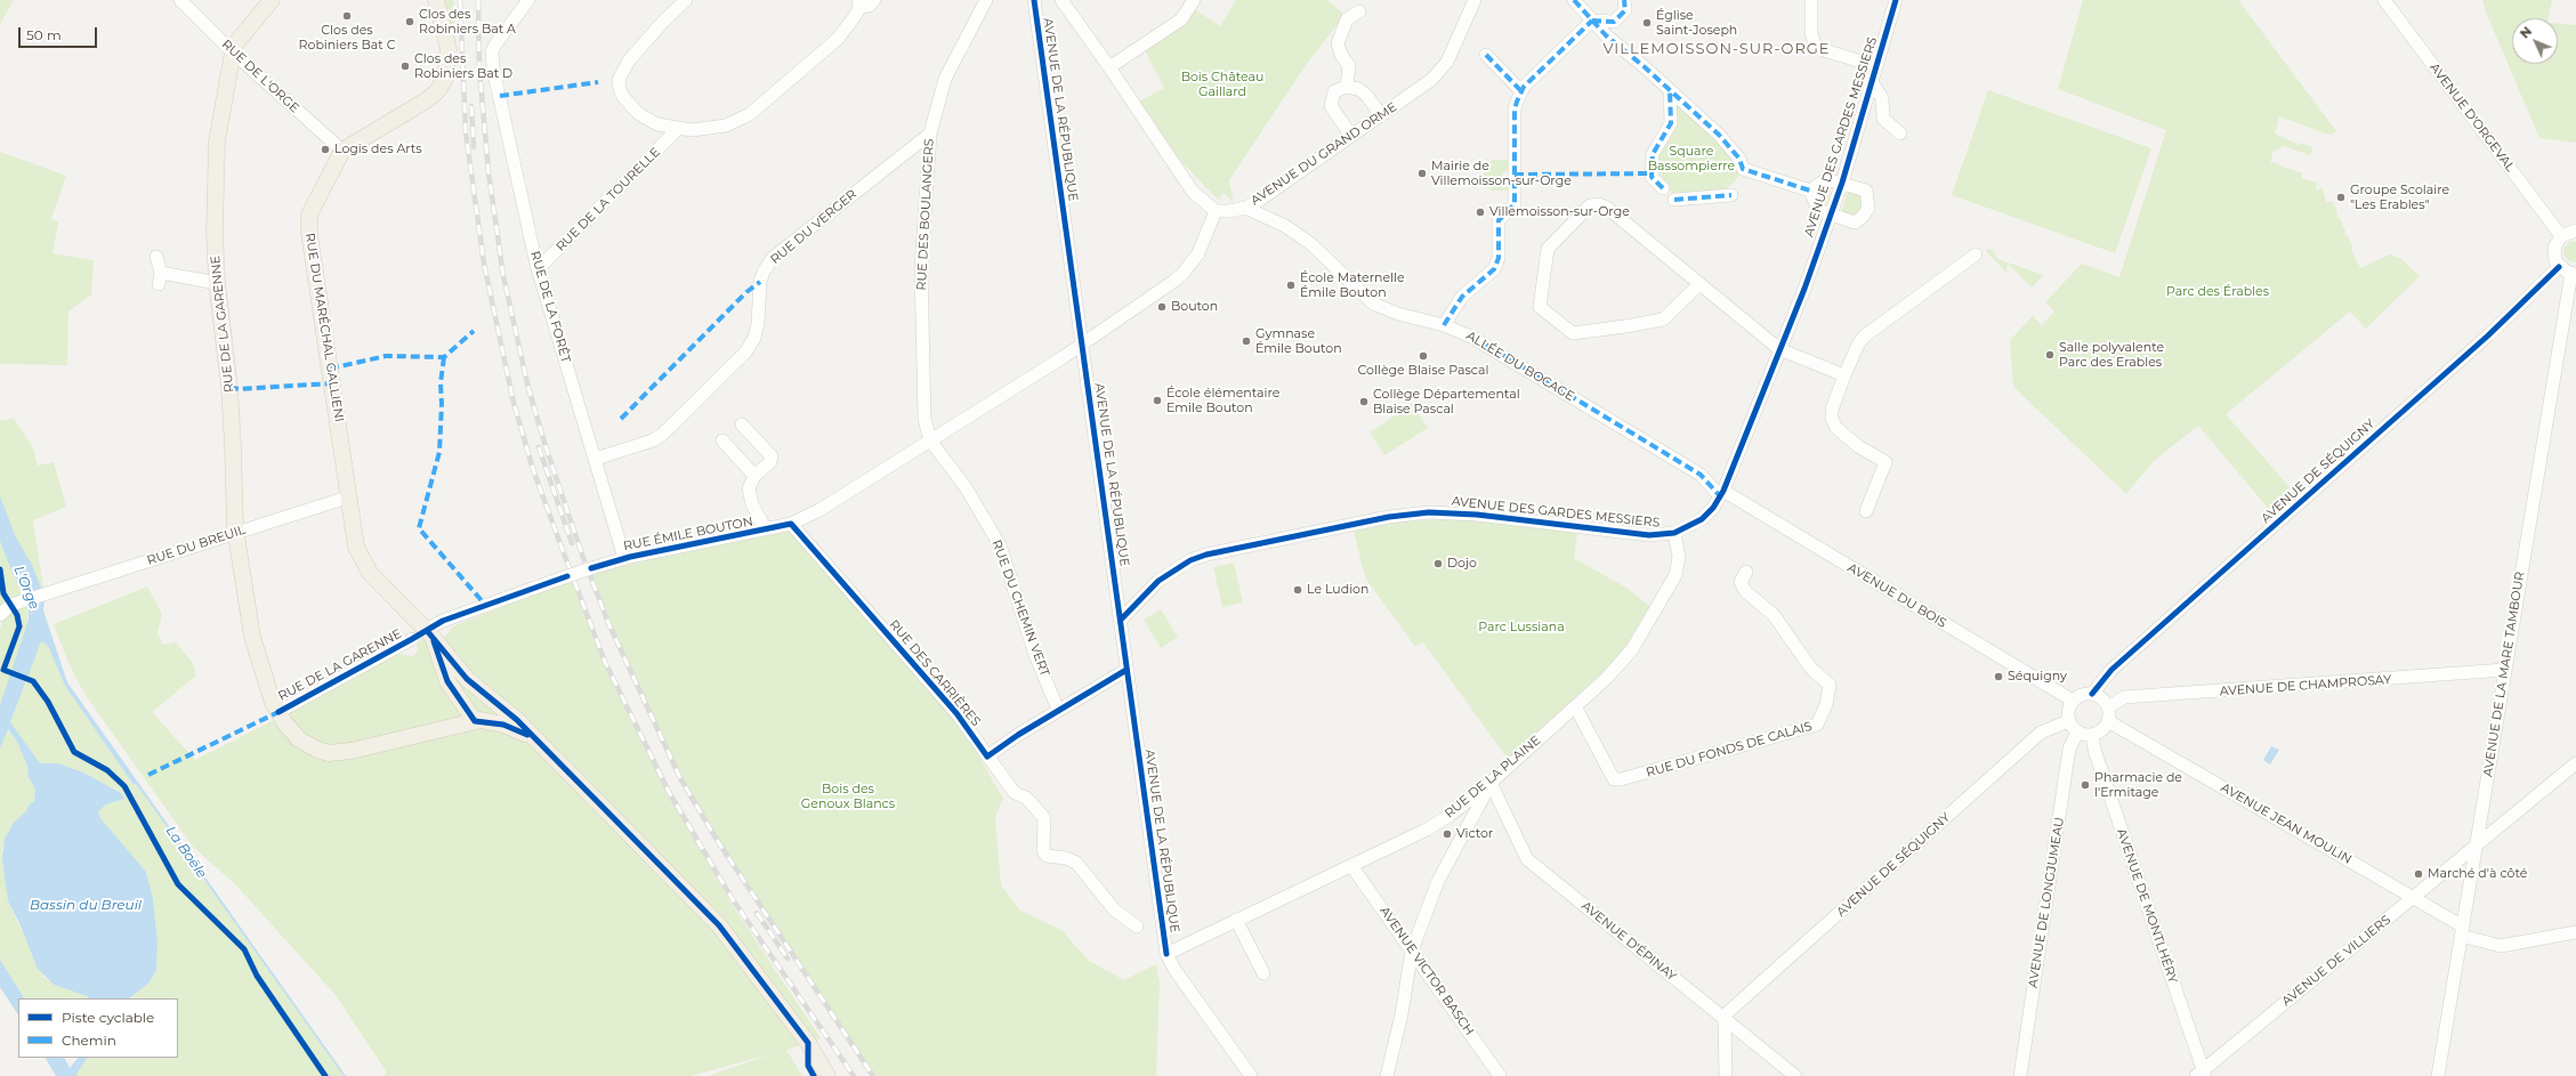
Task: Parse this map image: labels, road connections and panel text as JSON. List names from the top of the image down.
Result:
{
  "streets": {
    "main road": ["RUE DE LA GARENNE", "RUE DU MARÉCHAL GALLIENI"],
    "street": [
      "RUE DE L'ORGE",
      "AVENUE DE LA RÉPUBLIQUE",
      "AVENUE D'ORGEVAL",
      "AVENUE DES GARDES MESSIERS",
      "AVENUE DU GRAND ORME",
      "RUE DE LA TOURELLE",
      "RUE DES BOULANGERS",
      "RUE DU VERGER",
      "RUE DE LA FORÊT",
      "ALLÉE DU BOCAGE",
      "AVENUE DE SÉQUIGNY",
      "RUE ÉMILE BOUTON",
      "RUE DU BREUIL",
      "AVENUE DU BOIS",
      "RUE DU CHEMIN VERT",
      "RUE DES CARRIÈRES",
      "AVENUE DE LA MARE TAMBOUR",
      "AVENUE DE CHAMPROSAY",
      "RUE DU FONDS DE CALAIS",
      "RUE DE LA PLAINE",
      "AVENUE JEAN MOULIN",
      "AVENUE DE LONGJUMEAU",
      "AVENUE DE MONTLHÉRY",
      "AVENUE D'ÉPINAY",
      "AVENUE DE VILLIERS",
      "AVENUE VICTOR BASCH"
    ]
  },
  "crossings": [
    ["RUE DE L'ORGE", "RUE DE LA GARENNE"],
    ["RUE DE L'ORGE", "RUE DU MARÉCHAL GALLIENI"],
    ["AVENUE DE LA RÉPUBLIQUE", "AVENUE DES GARDES MESSIERS"],
    ["AVENUE DE LA RÉPUBLIQUE", "RUE ÉMILE BOUTON"],
    ["AVENUE DE LA RÉPUBLIQUE", "RUE DE LA PLAINE"],
    ["AVENUE DES GARDES MESSIERS", "ALLÉE DU BOCAGE"],
    ["AVENUE DES GARDES MESSIERS", "AVENUE DU BOIS"],
    ["AVENUE DES GARDES MESSIERS", "RUE DE LA PLAINE"],
    ["AVENUE DU GRAND ORME", "ALLÉE DU BOCAGE"],
    ["AVENUE DU GRAND ORME", "RUE ÉMILE BOUTON"],
    ["RUE DE LA TOURELLE", "RUE DE LA FORÊT"],
    ["RUE DES BOULANGERS", "RUE DU VERGER"],
    ["RUE DES BOULANGERS", "RUE ÉMILE BOUTON"],
    ["RUE DES BOULANGERS", "RUE DU CHEMIN VERT"],
    ["RUE DU VERGER", "RUE DE LA FORÊT"],
    ["RUE DE LA FORÊT", "RUE ÉMILE BOUTON"],
    ["RUE DE LA GARENNE", "RUE DU MARÉCHAL GALLIENI"],
    ["RUE DE LA GARENNE", "RUE DU BREUIL"],
    ["RUE DU MARÉCHAL GALLIENI", "RUE ÉMILE BOUTON"],
    ["RUE DU MARÉCHAL GALLIENI", "RUE DU BREUIL"],
    ["ALLÉE DU BOCAGE", "AVENUE DU BOIS"],
    ["AVENUE DE SÉQUIGNY", "AVENUE DU BOIS"],
    ["AVENUE DE SÉQUIGNY", "AVENUE DE CHAMPROSAY"],
    ["AVENUE DE SÉQUIGNY", "AVENUE JEAN MOULIN"],
    ["AVENUE DE SÉQUIGNY", "AVENUE DE LONGJUMEAU"],
    ["AVENUE DE SÉQUIGNY", "AVENUE DE MONTLHÉRY"],
    ["AVENUE DE SÉQUIGNY", "AVENUE D'ÉPINAY"],
    ["RUE ÉMILE BOUTON", "RUE DU CHEMIN VERT"],
    ["RUE ÉMILE BOUTON", "RUE DES CARRIÈRES"],
    ["AVENUE DU BOIS", "AVENUE DE CHAMPROSAY"],
    ["AVENUE DU BOIS", "AVENUE JEAN MOULIN"],
    ["AVENUE DU BOIS", "AVENUE DE LONGJUMEAU"],
    ["AVENUE DU BOIS", "AVENUE DE MONTLHÉRY"],
    ["AVENUE DE LA MARE TAMBOUR", "AVENUE DE CHAMPROSAY"],
    ["AVENUE DE LA MARE TAMBOUR", "AVENUE JEAN MOULIN"],
    ["AVENUE DE LA MARE TAMBOUR", "AVENUE DE VILLIERS"],
    ["AVENUE DE CHAMPROSAY", "AVENUE JEAN MOULIN"],
    ["AVENUE DE CHAMPROSAY", "AVENUE DE LONGJUMEAU"],
    ["AVENUE DE CHAMPROSAY", "AVENUE DE MONTLHÉRY"],
    ["RUE DU FONDS DE CALAIS", "RUE DE LA PLAINE"],
    ["RUE DE LA PLAINE", "AVENUE D'ÉPINAY"],
    ["RUE DE LA PLAINE", "AVENUE VICTOR BASCH"],
    ["AVENUE JEAN MOULIN", "AVENUE DE LONGJUMEAU"],
    ["AVENUE JEAN MOULIN", "AVENUE DE MONTLHÉRY"],
    ["AVENUE JEAN MOULIN", "AVENUE DE VILLIERS"],
    ["AVENUE DE LONGJUMEAU", "AVENUE DE MONTLHÉRY"],
    ["AVENUE DE MONTLHÉRY", "AVENUE DE VILLIERS"]
  ],
  "districts": ["VILLEMOISSON-SUR-ORGE"],
  "water": ["L'Orge", "La Boële", "Bassin du Breuil"],
  "parks": [
    "Bois Château Gaillard",
    "Square Bassompierre",
    "Parc des Érables",
    "Parc Lussiana",
    "Bois des Genoux Blancs"
  ],
  "places": [
    "Clos des Robiniers Bat C",
    "Clos des Robiniers Bat A",
    "Église Saint-Joseph",
    "Clos des Robiniers Bat D",
    "Logis des Arts",
    "Mairie de Villemoisson-sur-Orge",
    "Groupe Scolaire \"Les Erables\"",
    "Villemoisson-sur-Orge",
    "École Maternelle Émile Bouton",
    "Bouton",
    "Gymnase Émile Bouton",
    "Salle polyvalente Parc des Erables",
    "Collège Blaise Pascal",
    "École élémentaire Emile Bouton",
    "Collège Départemental Blaise Pascal",
    "Dojo",
    "Le Ludion",
    "Séquigny",
    "Pharmacie de l'Ermitage",
    "Victor",
    "Marché d'à côté"
  ],
  "legend": ["Piste cyclable", "Chemin"],
  "scale_bar": "50 m",
  "north": "top left"
}
